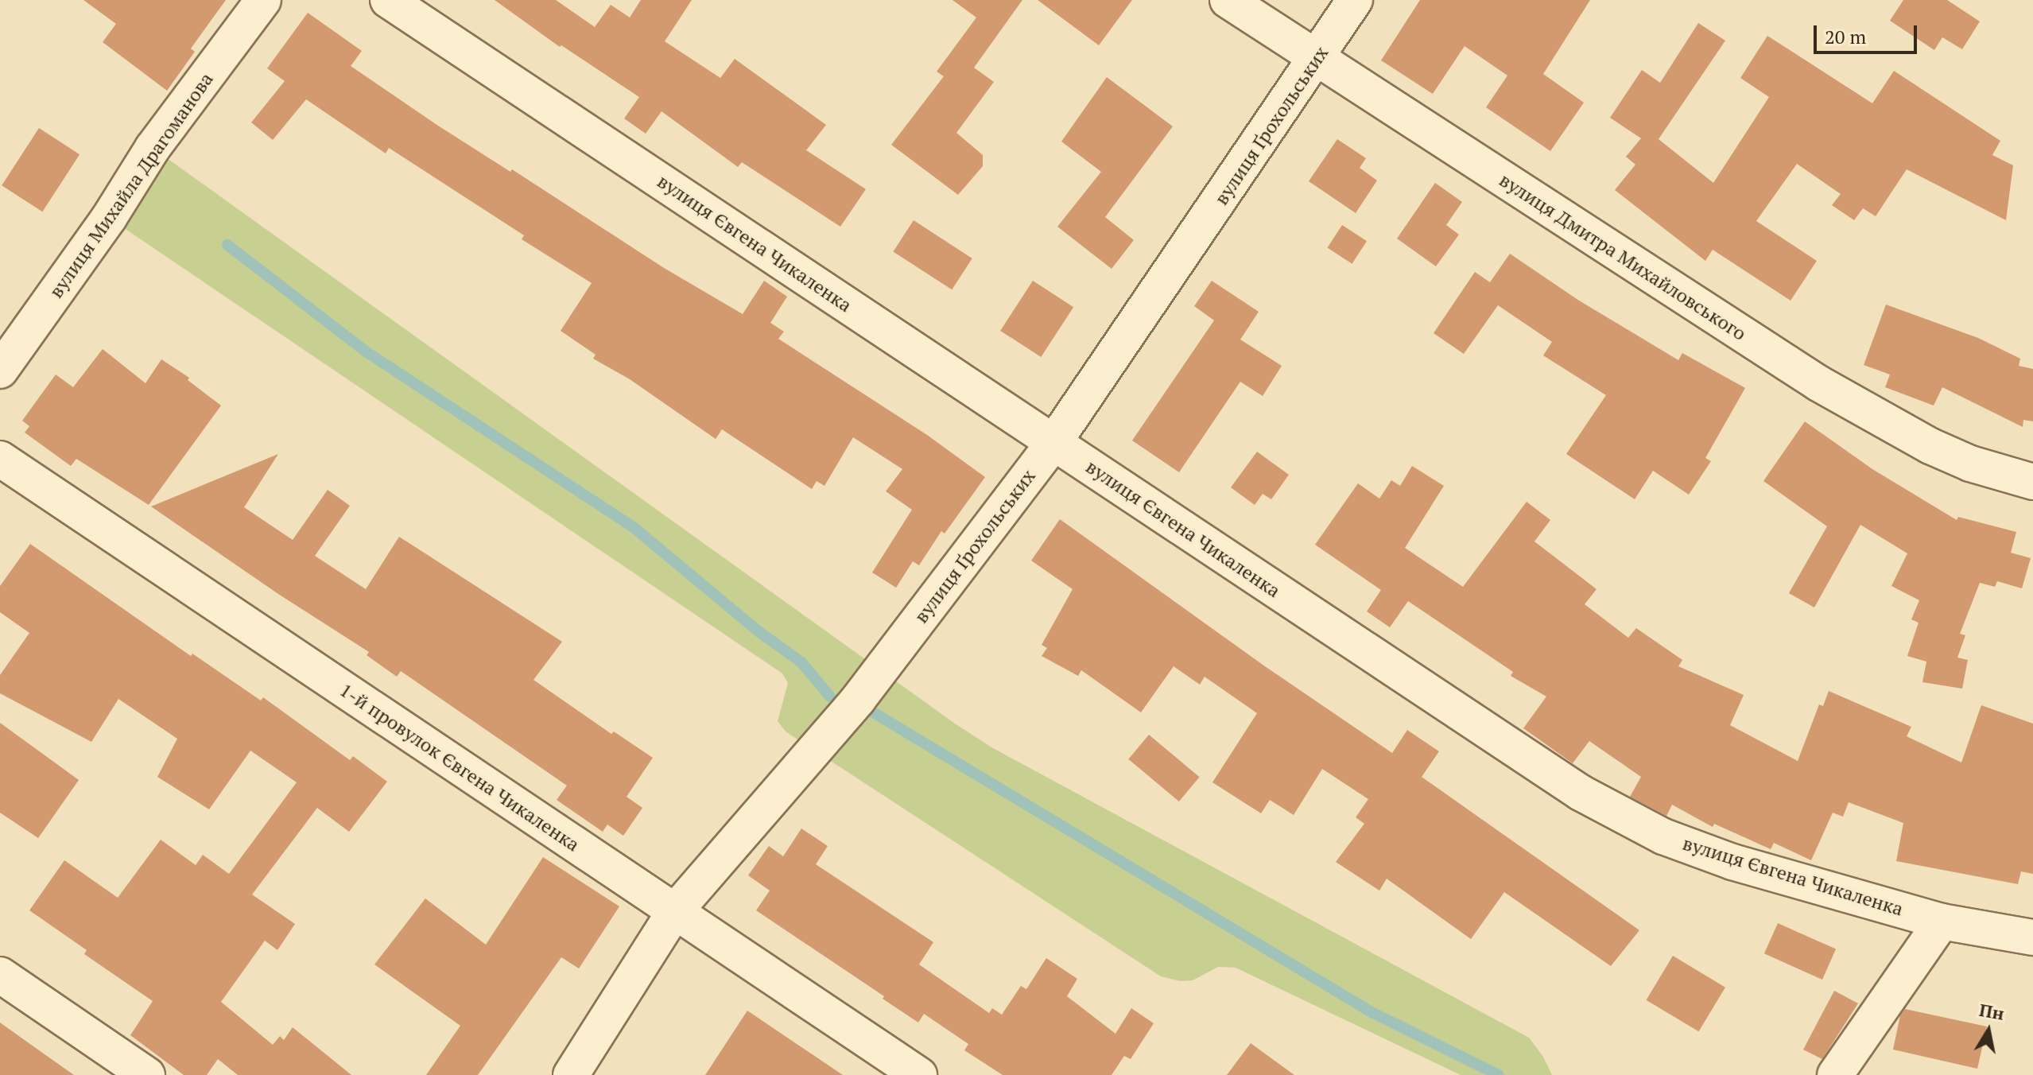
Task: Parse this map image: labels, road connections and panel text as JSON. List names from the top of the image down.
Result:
{
  "streets": {
    "street": [
      "вулиця Ґрохольських",
      "вулиця Михайла Драгоманова",
      "вулиця Євгена Чикаленка",
      "вулиця Дмитра Михайловського",
      "1-й провулок Євгена Чикаленка"
    ]
  },
  "crossings": [
    ["вулиця Ґрохольських", "вулиця Євгена Чикаленка"],
    ["вулиця Ґрохольських", "вулиця Дмитра Михайловського"],
    ["вулиця Ґрохольських", "1-й провулок Євгена Чикаленка"]
  ],
  "scale_bar": "20 m",
  "north": "top"
}
